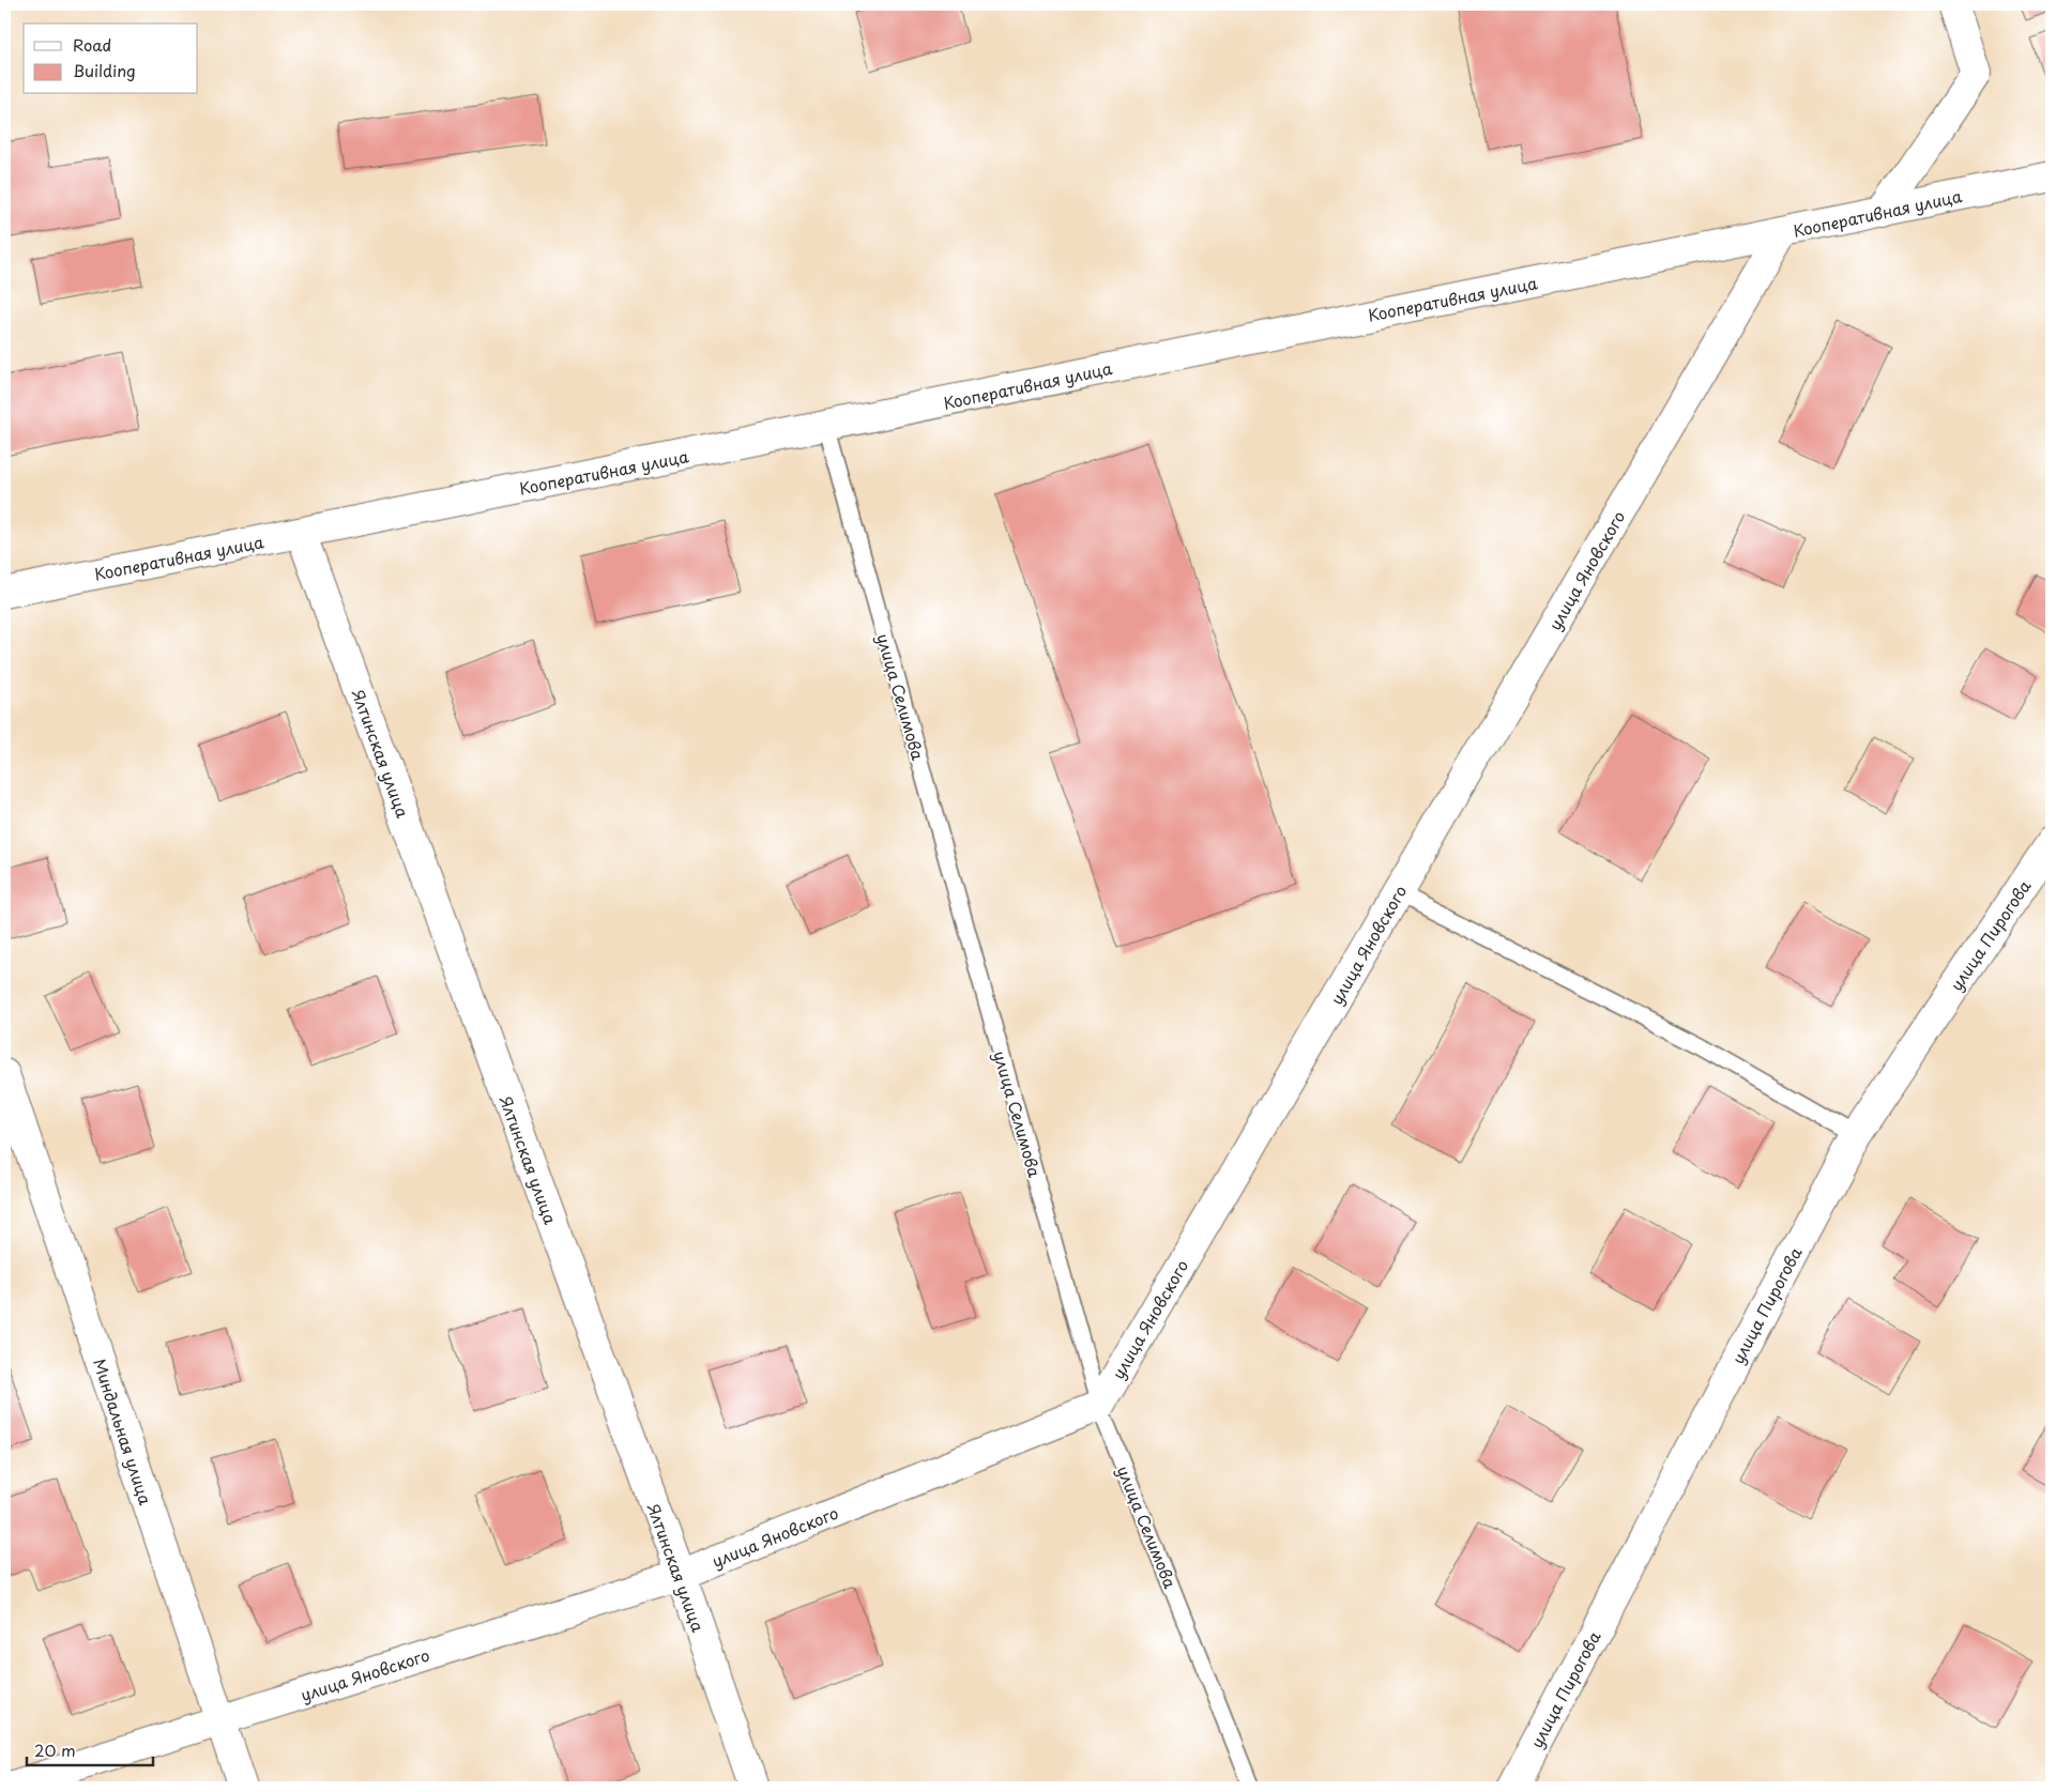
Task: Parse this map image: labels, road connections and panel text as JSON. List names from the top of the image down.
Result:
{
  "streets": {
    "street": [
      "Кооперативная улица",
      "улица Яновского",
      "Ялтинская улица",
      "улица Пирогова",
      "Миндальная улица"
    ],
    "lane": ["улица Селимова"]
  },
  "crossings": [
    ["Кооперативная улица", "улица Яновского"],
    ["Кооперативная улица", "улица Селимова"],
    ["Кооперативная улица", "Ялтинская улица"],
    ["улица Яновского", "улица Селимова"],
    ["улица Яновского", "Ялтинская улица"],
    ["улица Яновского", "Миндальная улица"]
  ],
  "legend": ["Road", "Building"],
  "scale_bar": "20 m"
}
